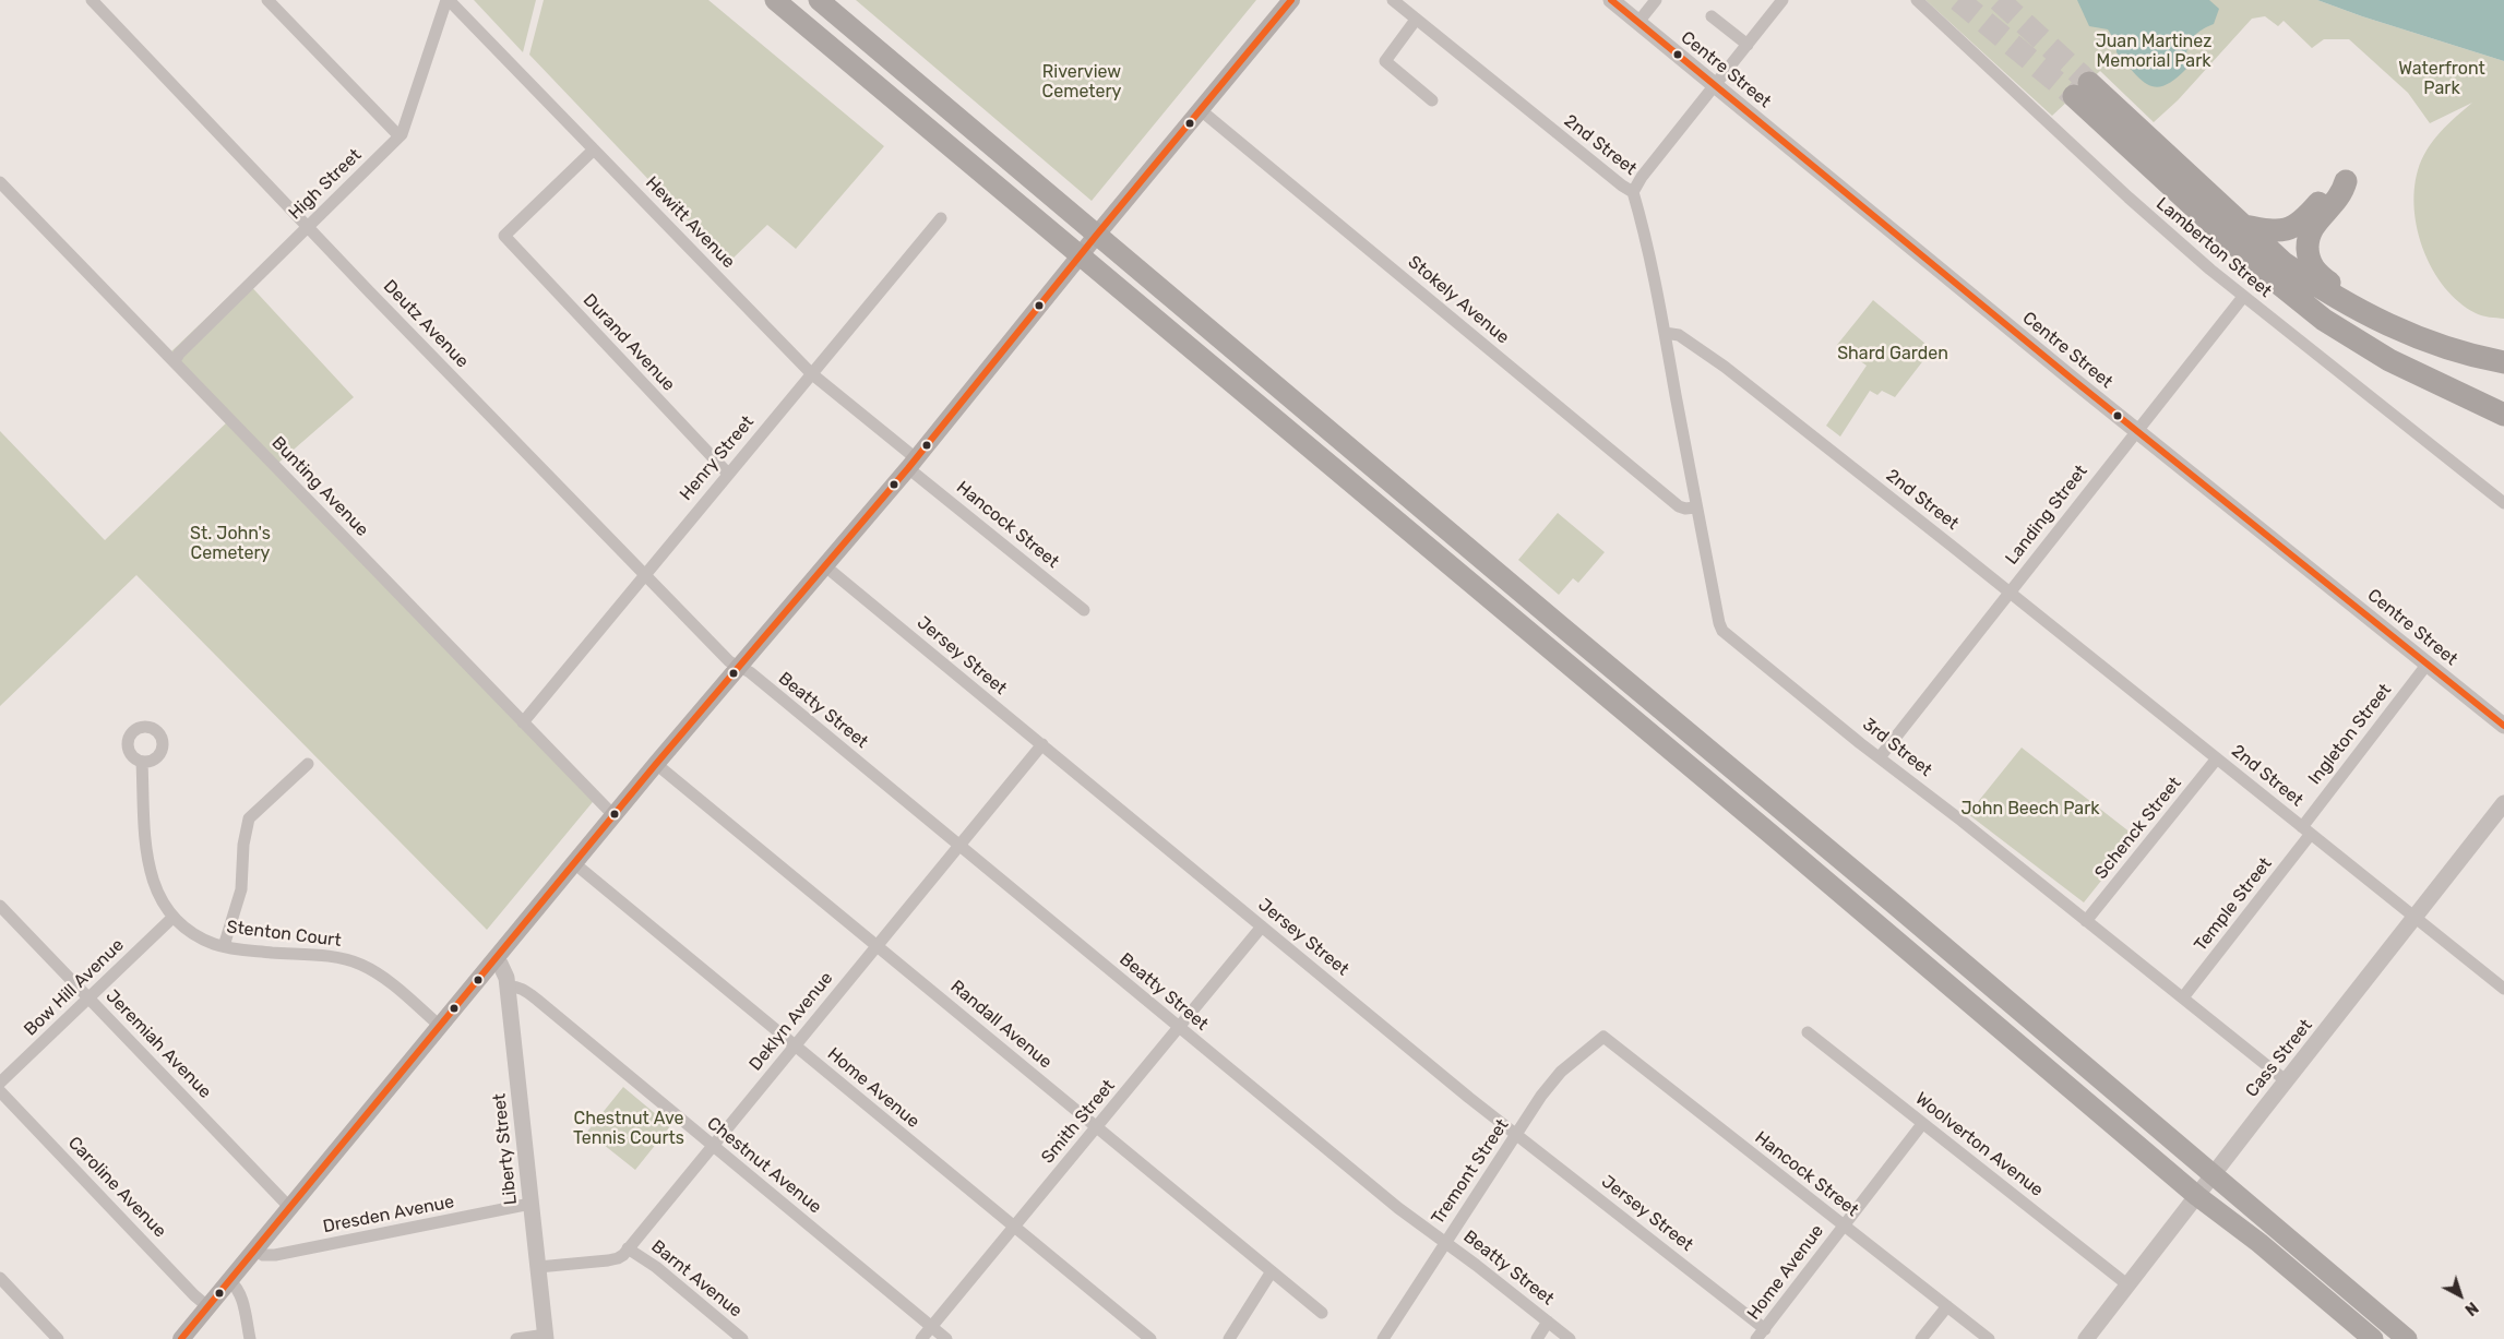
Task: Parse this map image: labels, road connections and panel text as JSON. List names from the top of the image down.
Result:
{
  "streets": {
    "street": [
      "Centre Street",
      "2nd Street",
      "High Street",
      "Hewitt Avenue",
      "Lamberton Street",
      "Stokely Avenue",
      "Deutz Avenue",
      "Durand Avenue",
      "Henry Street",
      "Bunting Avenue",
      "Landing Street",
      "Hancock Street",
      "Jersey Street",
      "Beatty Street",
      "Ingleton Street",
      "3rd Street",
      "Schenck Street",
      "Temple Street",
      "Stenton Court",
      "Bow Hill Avenue",
      "Deklyn Avenue",
      "Randall Avenue",
      "Jeremiah Avenue",
      "Cass Street",
      "Home Avenue",
      "Smith Street",
      "Woolverton Avenue",
      "Liberty Street",
      "Chestnut Avenue",
      "Tremont Street",
      "Caroline Avenue",
      "Dresden Avenue",
      "Barnt Avenue"
    ]
  },
  "crossings": [
    ["Centre Street", "Landing Street"],
    ["Centre Street", "Ingleton Street"],
    ["2nd Street", "Landing Street"],
    ["2nd Street", "Ingleton Street"],
    ["2nd Street", "3rd Street"],
    ["2nd Street", "Schenck Street"],
    ["2nd Street", "Temple Street"],
    ["2nd Street", "Cass Street"],
    ["High Street", "Hewitt Avenue"],
    ["High Street", "Deutz Avenue"],
    ["High Street", "Bunting Avenue"],
    ["Hewitt Avenue", "Durand Avenue"],
    ["Hewitt Avenue", "Henry Street"],
    ["Hewitt Avenue", "Hancock Street"],
    ["Lamberton Street", "Landing Street"],
    ["Stokely Avenue", "3rd Street"],
    ["Deutz Avenue", "Henry Street"],
    ["Deutz Avenue", "Beatty Street"],
    ["Durand Avenue", "Henry Street"],
    ["Henry Street", "Bunting Avenue"],
    ["Landing Street", "3rd Street"],
    ["Hancock Street", "Home Avenue"],
    ["Hancock Street", "Tremont Street"],
    ["Jersey Street", "Deklyn Avenue"],
    ["Jersey Street", "Home Avenue"],
    ["Jersey Street", "Smith Street"],
    ["Jersey Street", "Tremont Street"],
    ["Beatty Street", "Deklyn Avenue"],
    ["Beatty Street", "Smith Street"],
    ["Beatty Street", "Tremont Street"],
    ["Ingleton Street", "Temple Street"],
    ["3rd Street", "Schenck Street"],
    ["3rd Street", "Temple Street"],
    ["3rd Street", "Cass Street"],
    ["Stenton Court", "Bow Hill Avenue"],
    ["Bow Hill Avenue", "Jeremiah Avenue"],
    ["Deklyn Avenue", "Randall Avenue"],
    ["Deklyn Avenue", "Home Avenue"],
    ["Deklyn Avenue", "Liberty Street"],
    ["Deklyn Avenue", "Chestnut Avenue"],
    ["Deklyn Avenue", "Barnt Avenue"],
    ["Randall Avenue", "Smith Street"],
    ["Cass Street", "Woolverton Avenue"],
    ["Home Avenue", "Smith Street"],
    ["Home Avenue", "Woolverton Avenue"],
    ["Smith Street", "Chestnut Avenue"],
    ["Liberty Street", "Chestnut Avenue"],
    ["Liberty Street", "Dresden Avenue"]
  ],
  "parks": [
    "Juan Martinez Memorial Park",
    "Waterfront Park",
    "Riverview Cemetery",
    "Shard Garden",
    "St. John's Cemetery",
    "John Beech Park",
    "Chestnut Ave Tennis Courts"
  ],
  "north": "bottom right"
}
